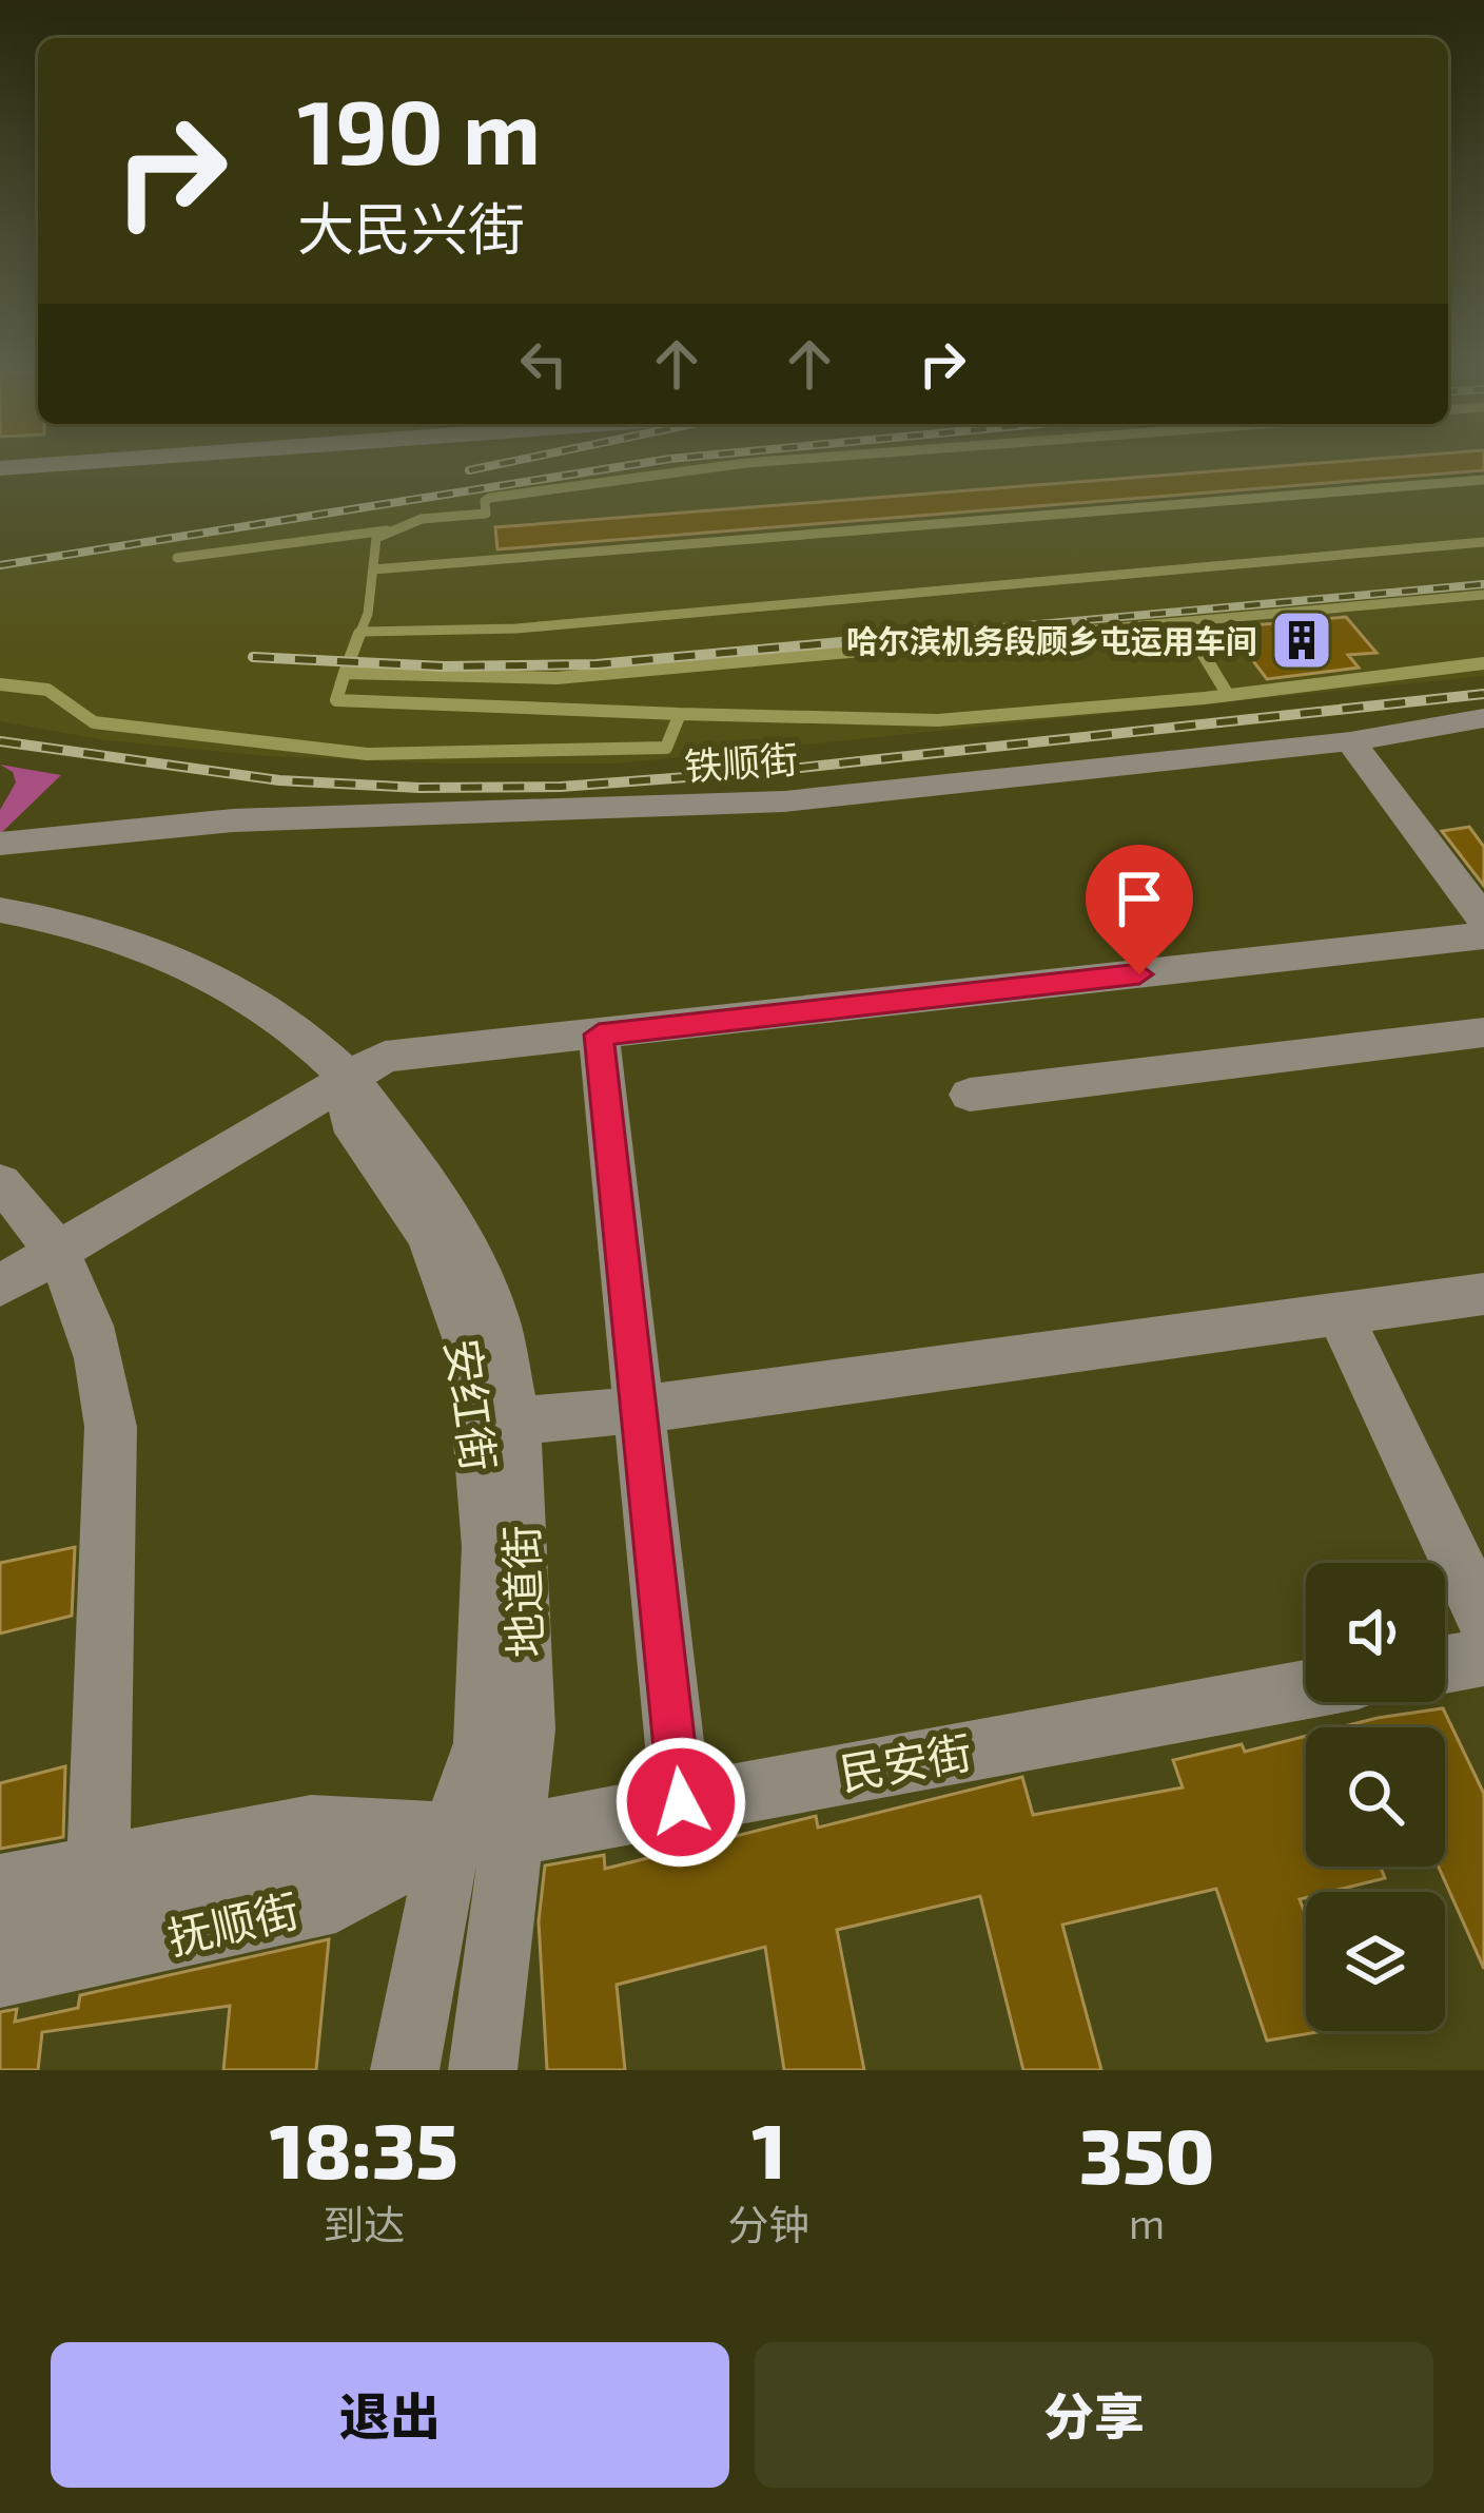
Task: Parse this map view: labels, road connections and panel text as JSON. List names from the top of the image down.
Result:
{
  "streets": {
    "main road": [
      "铁顺街",
      "安红街",
      "地道街",
      "民安街",
      "抚顺街"
    ]
  },
  "crossings": [
    ["安红街", "地道街"],
    ["安红街", "民安街"],
    ["安红街", "抚顺街"],
    ["地道街", "民安街"],
    ["地道街", "抚顺街"],
    ["民安街", "抚顺街"]
  ],
  "places": {
    "building": ["哈尔滨机务段顾乡屯运用车间"]
  },
  "page": {
    "turn": ["190 m", "大民兴街"],
    "eta": [
      "18:35",
      "到达",
      "1",
      "分钟",
      "350",
      "m"
    ],
    "buttons": ["退出", "分享"]
  }
}
